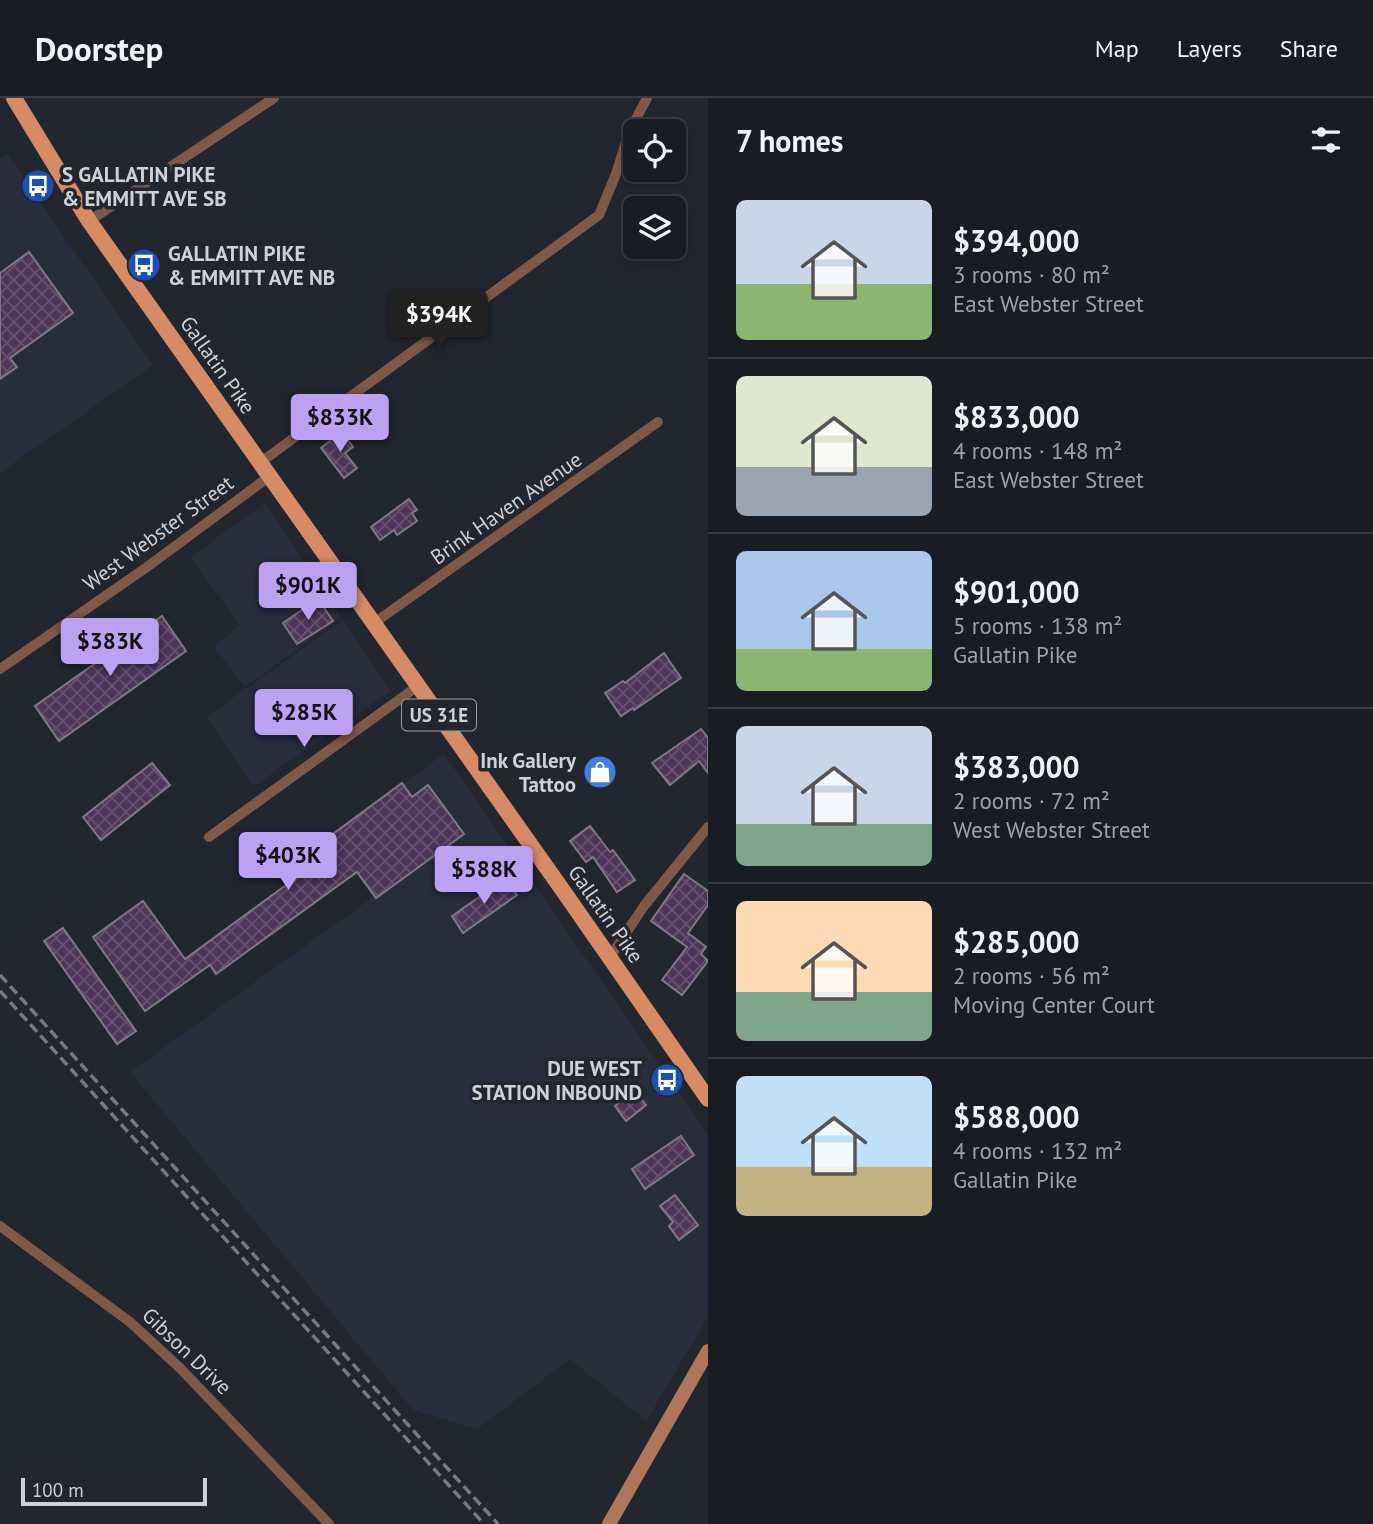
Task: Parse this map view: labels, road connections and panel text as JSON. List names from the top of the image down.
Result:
{
  "streets": {
    "main road": ["Gallatin Pike", "US 31E"],
    "street": ["Brink Haven Avenue", "West Webster Street", "Gibson Drive"]
  },
  "crossings": [
    ["Gallatin Pike", "Brink Haven Avenue"],
    ["Gallatin Pike", "West Webster Street"]
  ],
  "places": {
    "bus stop": ["S GALLATIN PIKE & EMMITT AVE SB", "GALLATIN PIKE & EMMITT AVE NB", "DUE WEST STATION INBOUND"],
    "shop": ["Ink Gallery Tattoo"]
  },
  "scale_bar": "100 m",
  "page": {
    "header": "Doorstep",
    "nav": ["Map", "Layers", "Share"],
    "heading": "7 homes",
    "list": [
      {
        "name": "$394,000",
        "note": "3 rooms · 80 m² · East Webster Street"
      },
      {
        "name": "$833,000",
        "note": "4 rooms · 148 m² · East Webster Street"
      },
      {
        "name": "$901,000",
        "note": "5 rooms · 138 m² · Gallatin Pike"
      },
      {
        "name": "$383,000",
        "note": "2 rooms · 72 m² · West Webster Street"
      },
      {
        "name": "$285,000",
        "note": "2 rooms · 56 m² · Moving Center Court"
      },
      {
        "name": "$588,000",
        "note": "4 rooms · 132 m² · Gallatin Pike"
      }
    ],
    "price": [
      "$394K",
      "$833K",
      "$901K",
      "$383K",
      "$285K",
      "$403K",
      "$588K"
    ],
    "scale": "100 m"
  }
}
